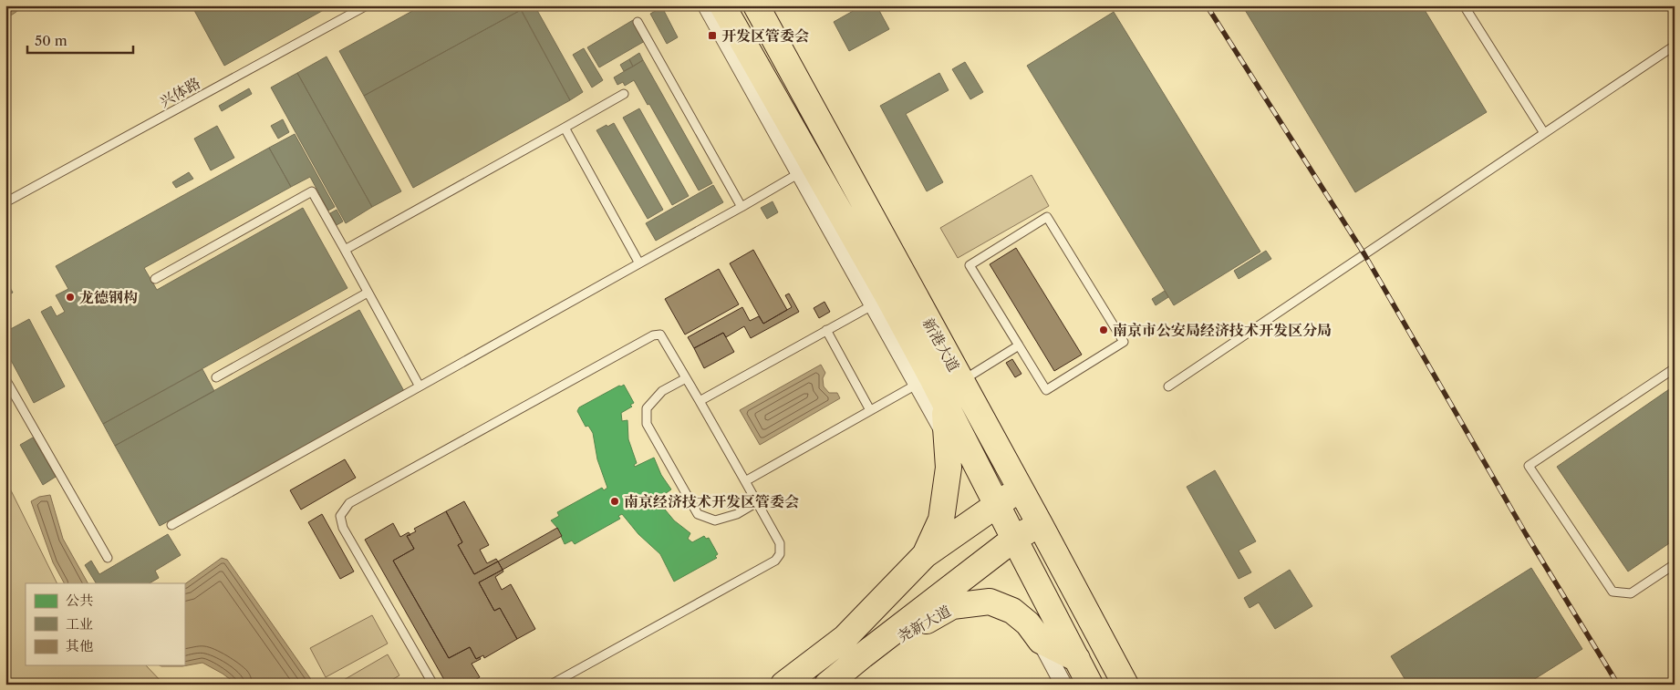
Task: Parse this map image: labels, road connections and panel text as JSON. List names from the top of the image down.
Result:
{
  "streets": {
    "main road": ["新港大道", "尧新大道"],
    "lane": ["兴体路"]
  },
  "crossings": [
    ["新港大道", "尧新大道"]
  ],
  "places": {
    "transit": ["开发区管委会"],
    "other": ["龙德钢构", "南京市公安局经济技术开发区分局", "南京经济技术开发区管委会"]
  },
  "legend": ["公共", "工业", "其他"],
  "scale_bar": "50 m"
}
